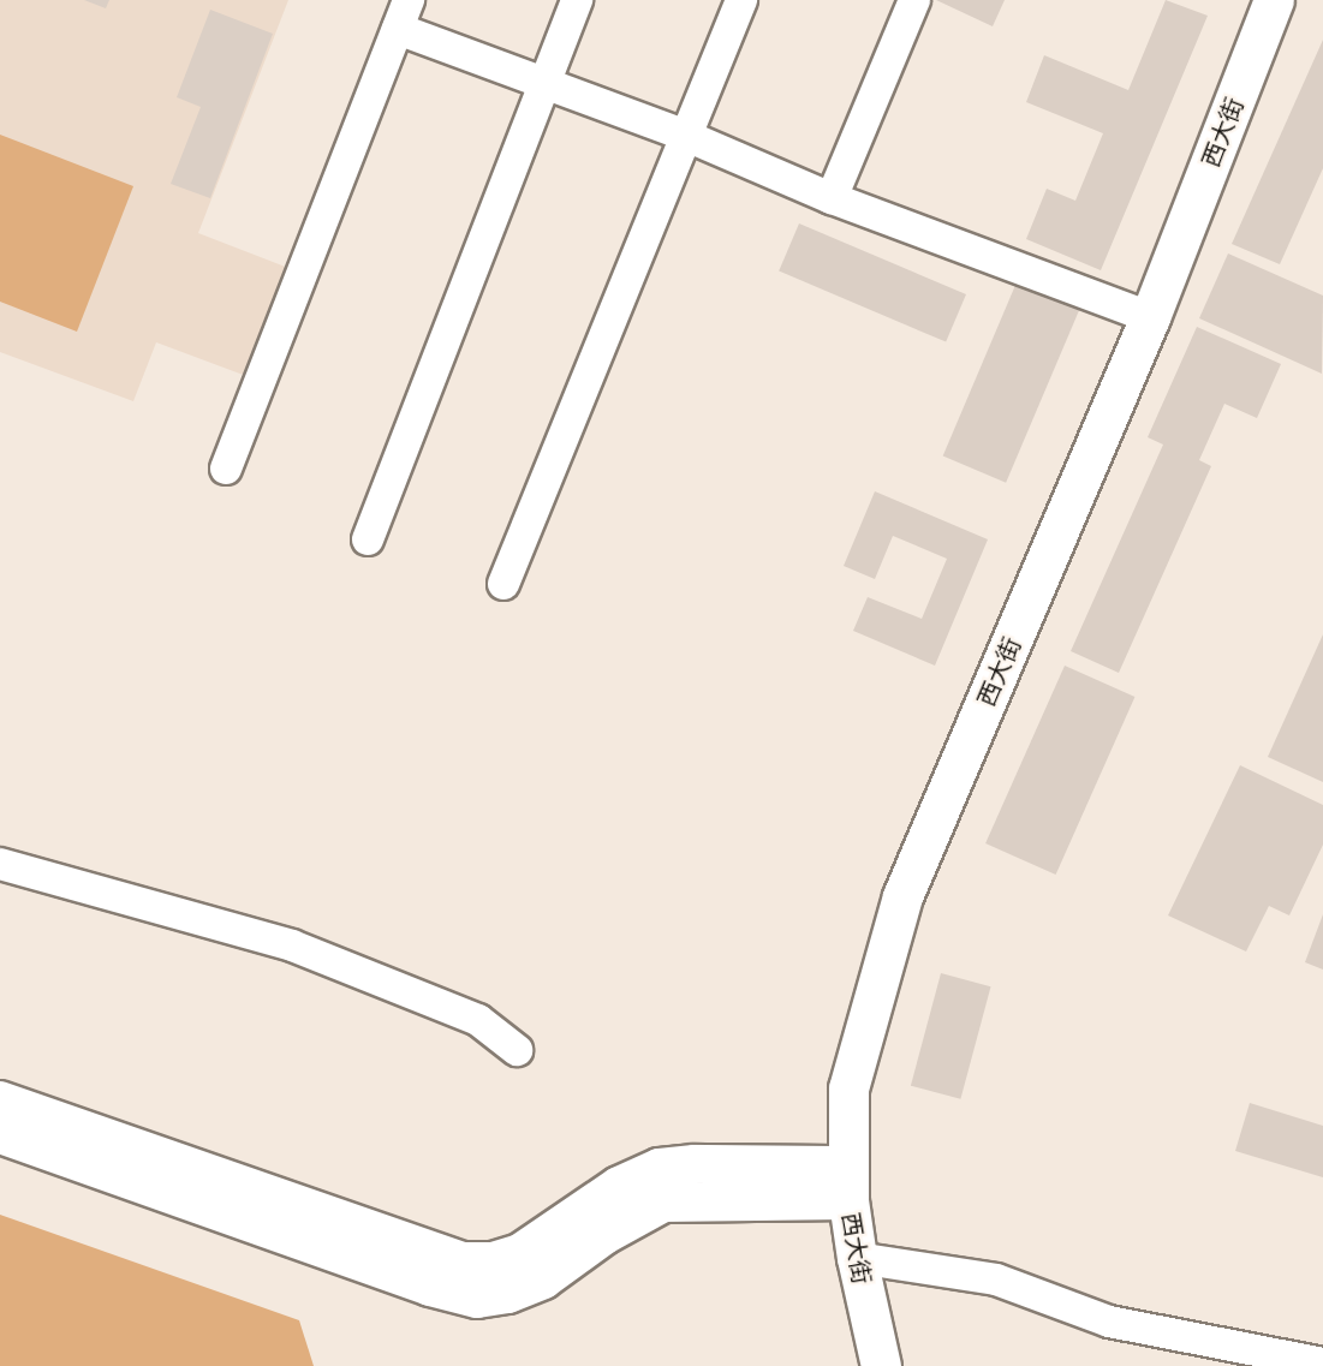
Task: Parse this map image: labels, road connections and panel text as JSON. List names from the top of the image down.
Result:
{
  "streets": {
    "main road": ["西大街"]
  }
}
